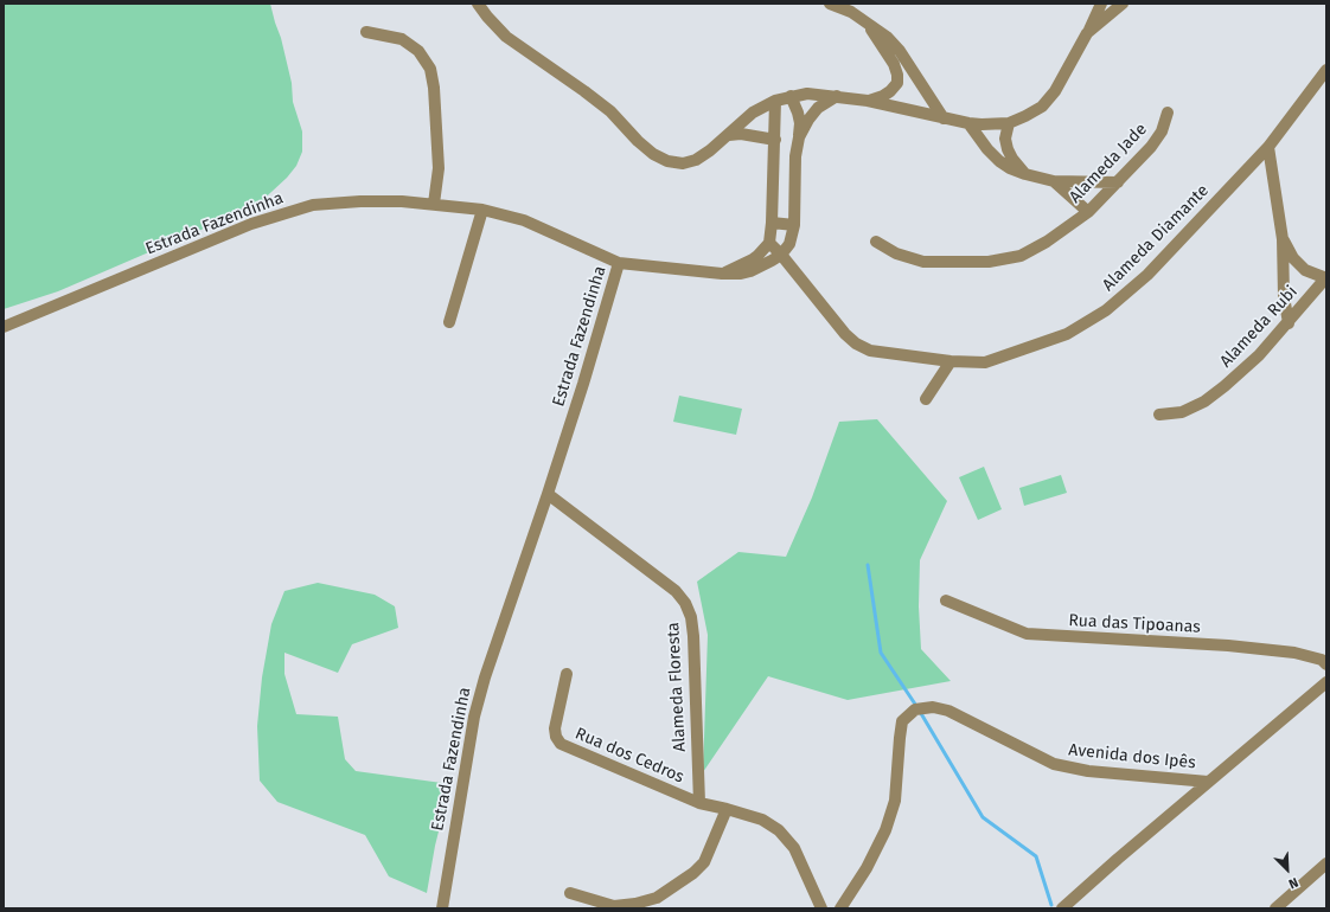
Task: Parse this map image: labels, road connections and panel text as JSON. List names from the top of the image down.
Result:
{
  "streets": {
    "street": [
      "Alameda Jade",
      "Estrada Fazendinha",
      "Alameda Diamante",
      "Alameda Rubi",
      "Rua das Tipoanas",
      "Alameda Floresta",
      "Rua dos Cedros",
      "Avenida dos Ipês"
    ]
  },
  "crossings": [
    ["Estrada Fazendinha", "Alameda Floresta"],
    ["Alameda Floresta", "Rua dos Cedros"]
  ],
  "north": "bottom right"
}
